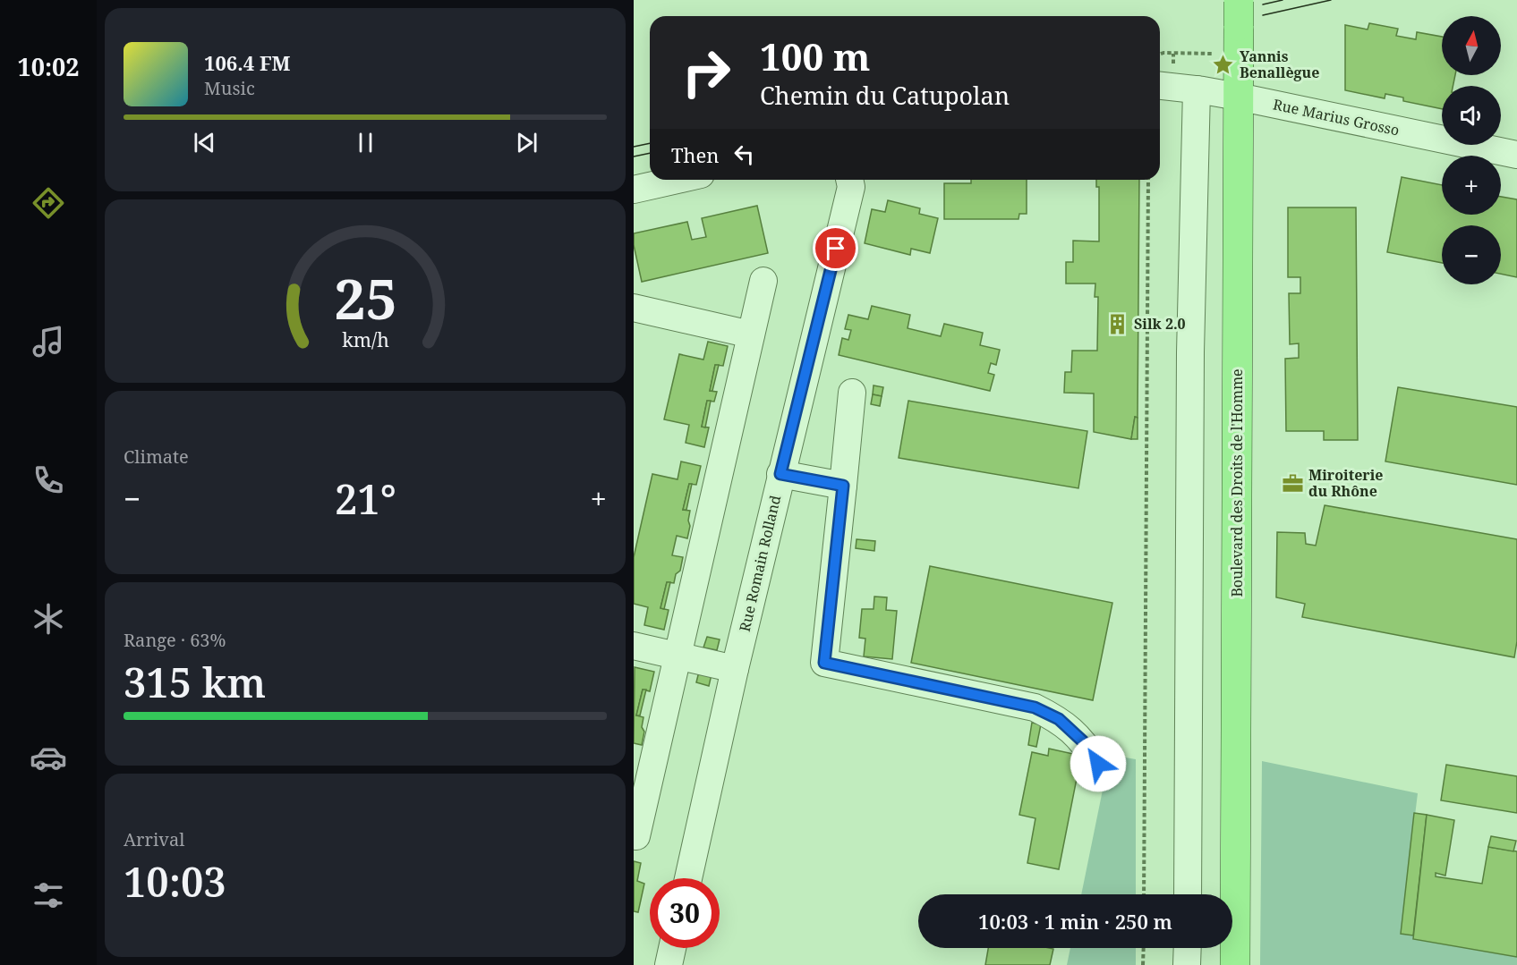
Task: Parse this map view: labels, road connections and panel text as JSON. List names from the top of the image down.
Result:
{
  "streets": {
    "main road": ["Boulevard des Droits de l'Homme"],
    "street": ["Rue Marius Grosso", "Rue Romain Rolland"]
  },
  "crossings": [
    ["Rue Marius Grosso", "Boulevard des Droits de l'Homme"]
  ],
  "places": {
    "place": ["Yannis Benallègue"],
    "building": ["Silk 2.0"],
    "office": ["Miroiterie du Rhône"]
  },
  "north": "top",
  "page": {
    "tabs": "10:02",
    "map_buttons": ["+", "−"],
    "turn": ["100 m", "Chemin du Catupolan"],
    "song": ["106.4 FM", "Music"],
    "then": "Then",
    "tile": [
      "Climate",
      ["Range · 63%", "315 km"],
      ["Arrival", "10:03"]
    ],
    "heat": ["−", "21°", "+"],
    "limit": "30",
    "trip": "10:03 · 1 min · 250 m",
    "gauge": ["25", "km/h"]
  }
}
